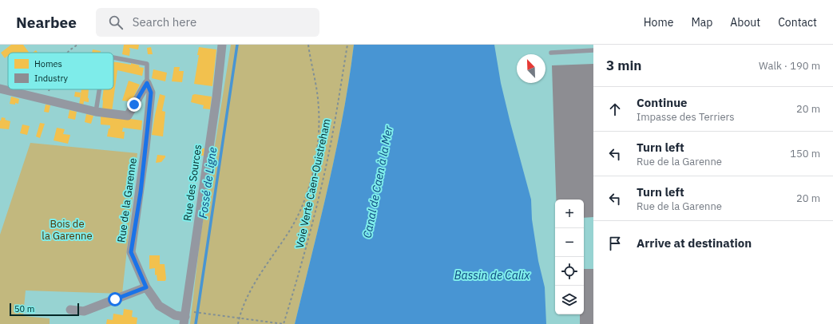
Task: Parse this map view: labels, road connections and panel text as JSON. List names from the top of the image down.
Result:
{
  "streets": {
    "street": ["Rue des Sources", "Rue de la Garenne"],
    "path": ["Voie Verte Caen-Ouistreham"]
  },
  "crossings": [
    ["Rue des Sources", "Rue de la Garenne"]
  ],
  "water": ["Canal de Caen à la Mer", "Fossé de Ligne", "Bassin de Calix"],
  "parks": ["Bois de la Garenne"],
  "legend": ["Homes", "Industry"],
  "scale_bar": "50 m",
  "north": "top left",
  "page": {
    "header": "Nearbee",
    "search": "Search here",
    "nav": [
      "Home",
      "Map",
      "About",
      "Contact"
    ],
    "heading": ["3 min", "Walk · 190 m"],
    "list": [
      ["Continue", "Impasse des Terriers", "20 m"],
      ["Turn left", "Rue de la Garenne", "150 m"],
      ["Turn left", "Rue de la Garenne", "20 m"],
      "Arrive at destination"
    ],
    "map_buttons": ["+", "−"],
    "scale": "50 m"
  }
}
